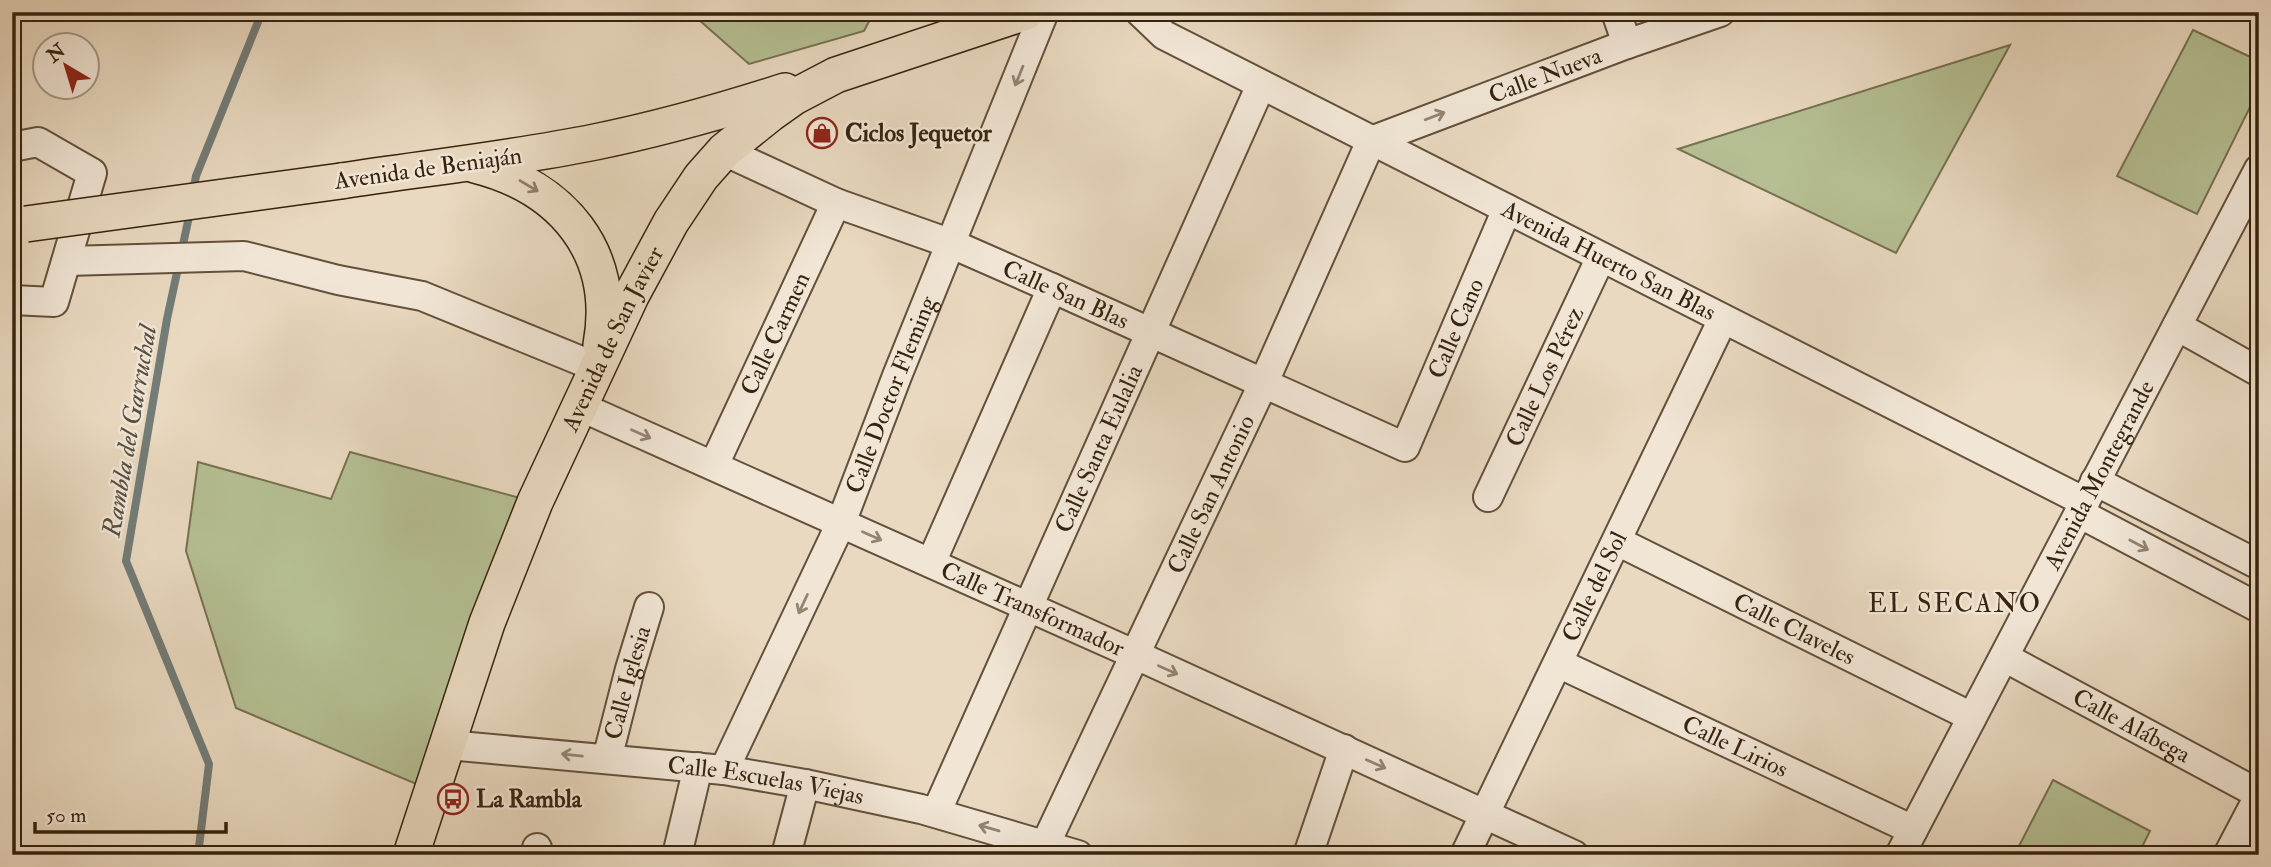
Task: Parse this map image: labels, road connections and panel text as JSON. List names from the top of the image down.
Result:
{
  "streets": {
    "main road": ["Avenida de Beniaján", "Avenida de San Javier"],
    "street": [
      "Calle Nueva",
      "Avenida Huerto San Blas",
      "Calle San Blas",
      "Calle Cano",
      "Calle Carmen",
      "Calle Los Pérez",
      "Calle Doctor Fleming",
      "Calle Santa Eulalia",
      "Avenida Montegrande",
      "Calle San Antonio",
      "Calle del Sol",
      "Calle Transformador",
      "Calle Claveles",
      "Calle Iglesia",
      "Calle Alábega",
      "Calle Lirios",
      "Calle Escuelas Viejas"
    ]
  },
  "crossings": [
    ["Calle Nueva", "Avenida Huerto San Blas"],
    ["Calle Nueva", "Calle San Antonio"],
    ["Avenida de Beniaján", "Avenida de San Javier"],
    ["Avenida Huerto San Blas", "Calle Cano"],
    ["Avenida Huerto San Blas", "Calle Los Pérez"],
    ["Avenida Huerto San Blas", "Calle Santa Eulalia"],
    ["Avenida Huerto San Blas", "Avenida Montegrande"],
    ["Avenida Huerto San Blas", "Calle San Antonio"],
    ["Avenida Huerto San Blas", "Calle del Sol"],
    ["Calle San Blas", "Calle Cano"],
    ["Calle San Blas", "Calle Carmen"],
    ["Calle San Blas", "Avenida de San Javier"],
    ["Calle San Blas", "Calle Doctor Fleming"],
    ["Calle San Blas", "Calle Santa Eulalia"],
    ["Calle San Blas", "Calle San Antonio"],
    ["Calle Carmen", "Calle Transformador"],
    ["Avenida de San Javier", "Calle Transformador"],
    ["Avenida de San Javier", "Calle Escuelas Viejas"],
    ["Calle Doctor Fleming", "Calle Transformador"],
    ["Calle Doctor Fleming", "Calle Escuelas Viejas"],
    ["Calle Santa Eulalia", "Calle Transformador"],
    ["Calle Santa Eulalia", "Calle Escuelas Viejas"],
    ["Avenida Montegrande", "Calle Claveles"],
    ["Avenida Montegrande", "Calle Alábega"],
    ["Avenida Montegrande", "Calle Lirios"],
    ["Calle San Antonio", "Calle Transformador"],
    ["Calle San Antonio", "Calle Escuelas Viejas"],
    ["Calle del Sol", "Calle Transformador"],
    ["Calle del Sol", "Calle Claveles"],
    ["Calle del Sol", "Calle Lirios"],
    ["Calle Iglesia", "Calle Escuelas Viejas"]
  ],
  "one_way": [
    "Calle Nueva",
    "Calle Doctor Fleming",
    "Calle Transformador",
    "Calle Escuelas Viejas"
  ],
  "districts": ["EL SECANO"],
  "water": ["Rambla del Garruchal"],
  "places": {
    "shop": ["Ciclos Jequetor"],
    "bus stop": ["La Rambla"]
  },
  "scale_bar": "50 m",
  "north": "top left"
}
